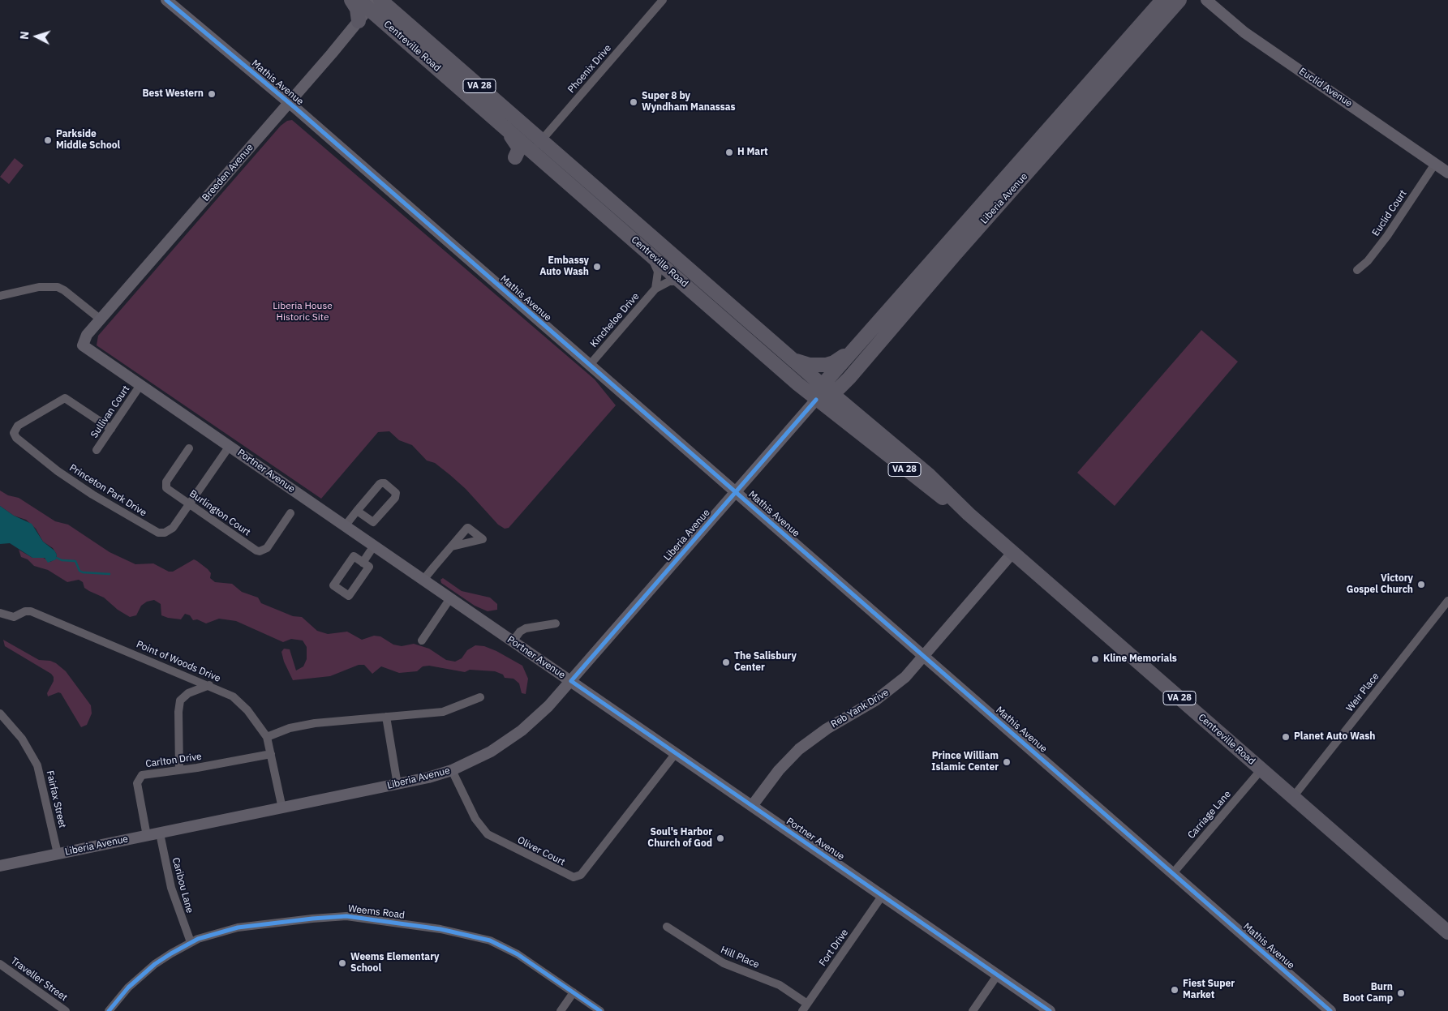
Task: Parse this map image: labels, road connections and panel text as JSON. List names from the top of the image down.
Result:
{
  "streets": {
    "highway": ["Centreville Road", "VA 28", "Liberia Avenue"],
    "street": [
      "Phoenix Drive",
      "Mathis Avenue",
      "Euclid Avenue",
      "Breeden Avenue",
      "Euclid Court",
      "Kincheloe Drive",
      "Sullivan Court",
      "Portner Avenue",
      "Princeton Park Drive",
      "Burlington Court",
      "Point of Woods Drive",
      "Weir Place",
      "Reb Yank Drive",
      "Carlton Drive",
      "Fairfax Street",
      "Carriage Lane",
      "Oliver Court",
      "Caribou Lane",
      "Weems Road",
      "Fort Drive",
      "Hill Place",
      "Traveller Street"
    ]
  },
  "crossings": [
    ["Centreville Road", "Phoenix Drive"],
    ["Centreville Road", "Breeden Avenue"],
    ["Centreville Road", "Liberia Avenue"],
    ["Centreville Road", "Kincheloe Drive"],
    ["Centreville Road", "Weir Place"],
    ["Centreville Road", "Reb Yank Drive"],
    ["Centreville Road", "Carriage Lane"],
    ["Mathis Avenue", "Breeden Avenue"],
    ["Mathis Avenue", "Liberia Avenue"],
    ["Mathis Avenue", "Kincheloe Drive"],
    ["Mathis Avenue", "Reb Yank Drive"],
    ["Mathis Avenue", "Carriage Lane"],
    ["Euclid Avenue", "Euclid Court"],
    ["Breeden Avenue", "Portner Avenue"],
    ["Liberia Avenue", "Portner Avenue"],
    ["Liberia Avenue", "Point of Woods Drive"],
    ["Liberia Avenue", "Carlton Drive"],
    ["Liberia Avenue", "Fairfax Street"],
    ["Liberia Avenue", "Oliver Court"],
    ["Liberia Avenue", "Caribou Lane"],
    ["Sullivan Court", "Portner Avenue"],
    ["Sullivan Court", "Princeton Park Drive"],
    ["Portner Avenue", "Princeton Park Drive"],
    ["Portner Avenue", "Reb Yank Drive"],
    ["Portner Avenue", "Oliver Court"],
    ["Portner Avenue", "Fort Drive"],
    ["Princeton Park Drive", "Burlington Court"],
    ["Point of Woods Drive", "Carlton Drive"],
    ["Caribou Lane", "Weems Road"],
    ["Fort Drive", "Hill Place"]
  ],
  "parks": ["Liberia House Historic Site"],
  "places": [
    "Best Western",
    "Super 8 by Wyndham Manassas",
    "Parkside Middle School",
    "H Mart",
    "Embassy Auto Wash",
    "Victory Gospel Church",
    "Kline Memorials",
    "The Salisbury Center",
    "Planet Auto Wash",
    "Prince William Islamic Center",
    "Soul's Harbor Church of God",
    "Weems Elementary School",
    "Fiest Super Market",
    "Burn Boot Camp"
  ],
  "north": "left"
}
